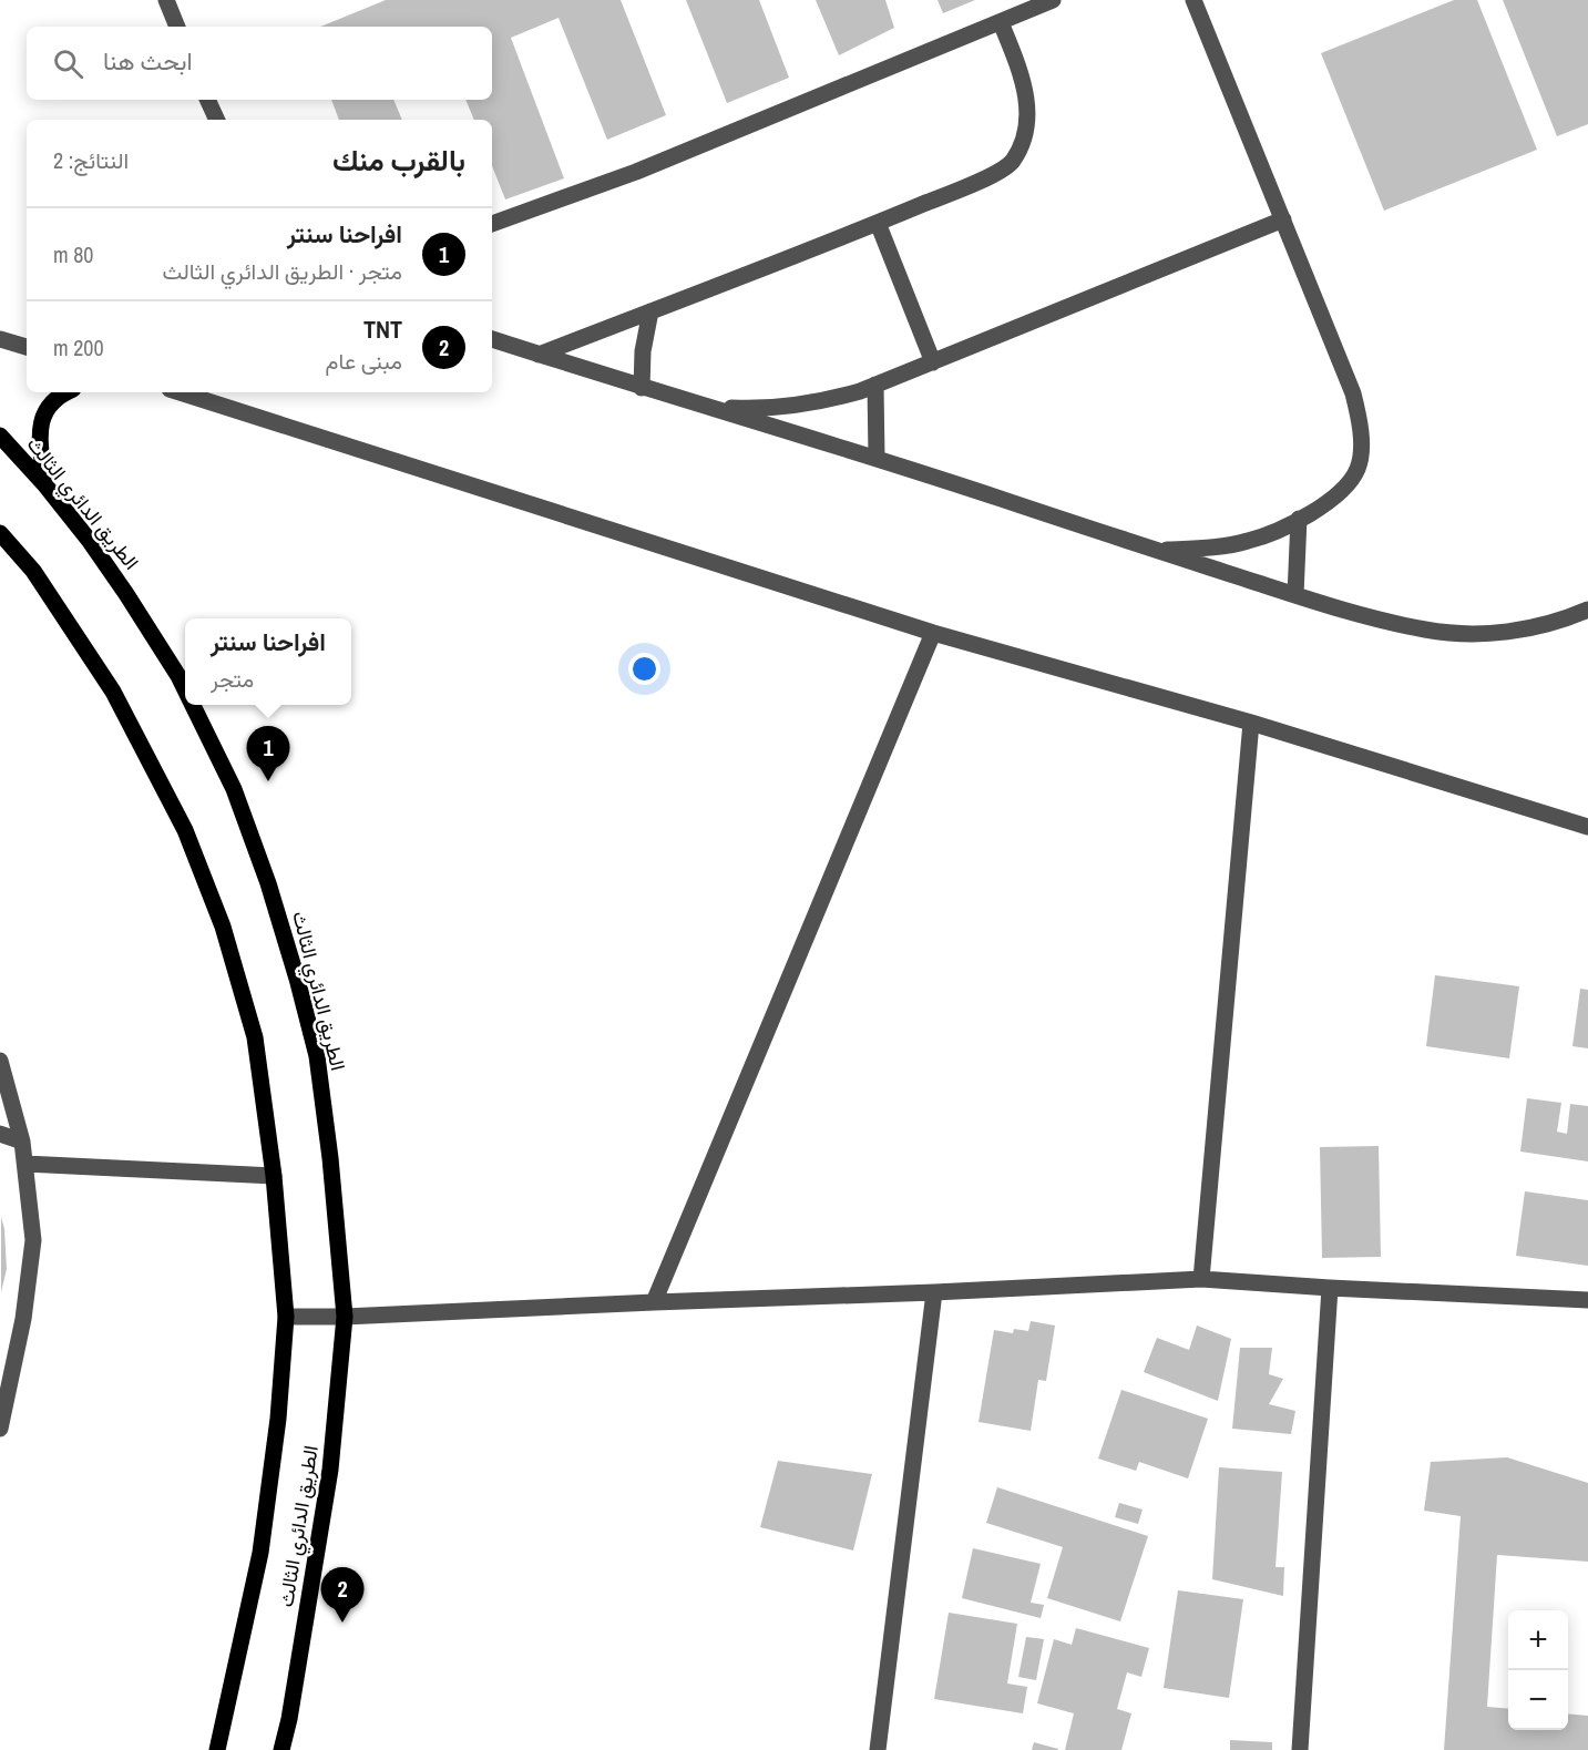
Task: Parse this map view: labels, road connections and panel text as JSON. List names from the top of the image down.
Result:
{
  "streets": {
    "main road": ["الطريق الدائري الثالث"]
  },
  "page": {
    "search": "ابحث هنا",
    "heading": ["بالقرب منك", "النتائج: 2"],
    "list": [
      {
        "mark": "1",
        "name": "افراحنا سنتر",
        "note": "متجر · الطريق الدائري الثالث",
        "value": "80 m"
      },
      {
        "mark": "2",
        "name": "TNT",
        "note": "مبنى عام",
        "value": "200 m"
      }
    ],
    "popup": ["افراحنا سنتر", "متجر"],
    "pins": ["1", "2"],
    "map_buttons": ["+", "−"]
  }
}
